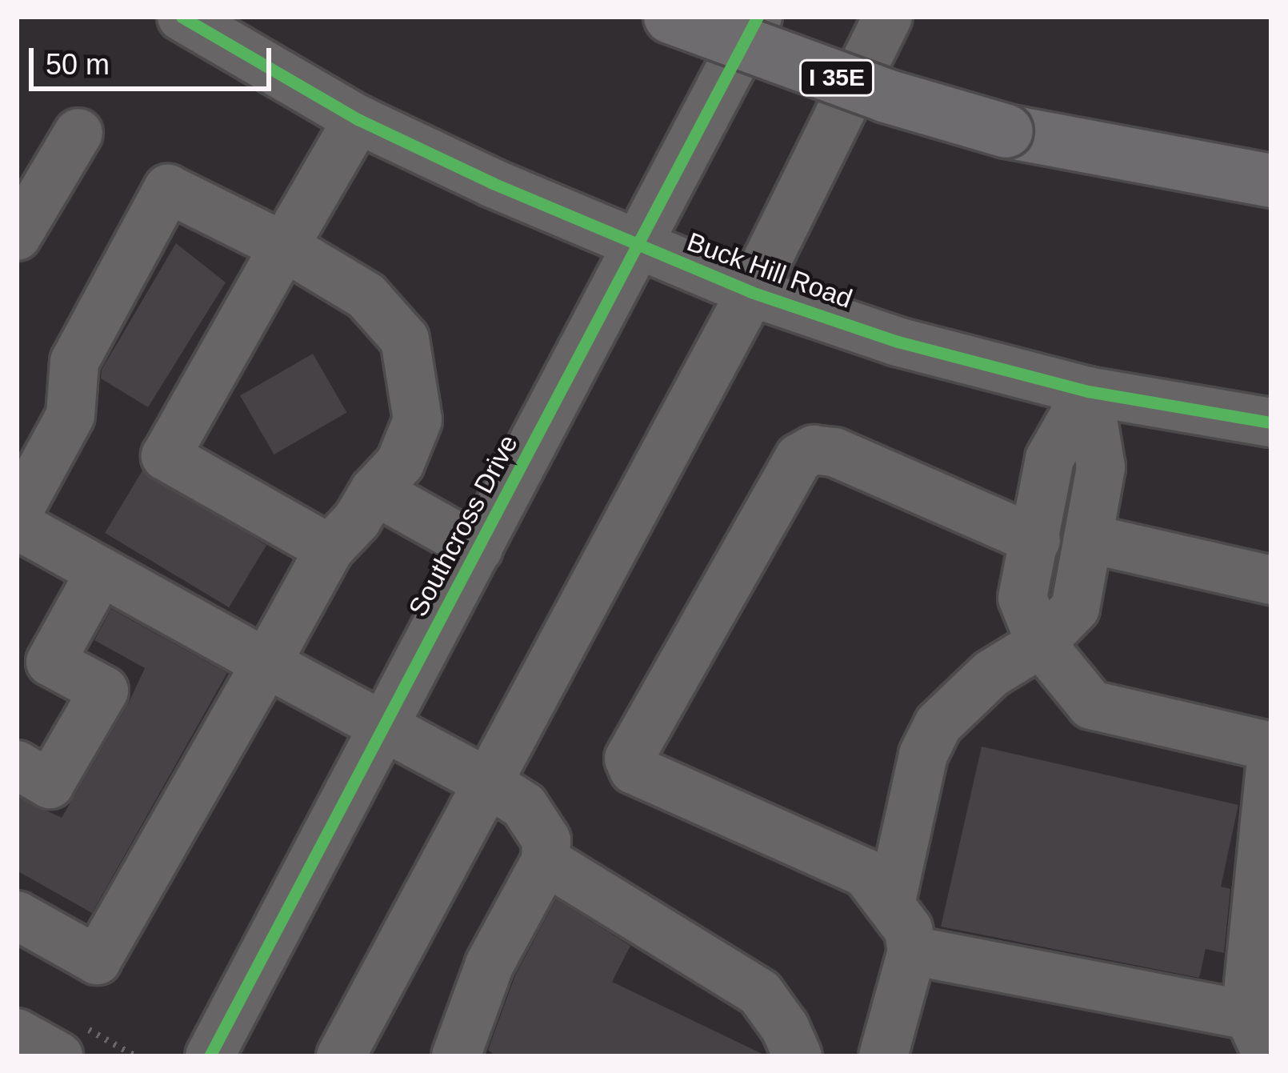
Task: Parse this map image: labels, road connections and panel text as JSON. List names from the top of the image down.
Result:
{
  "streets": {
    "highway": ["I 35E"],
    "street": ["Buck Hill Road", "Southcross Drive"]
  },
  "crossings": [
    ["Buck Hill Road", "Southcross Drive"]
  ],
  "scale_bar": "50 m"
}
